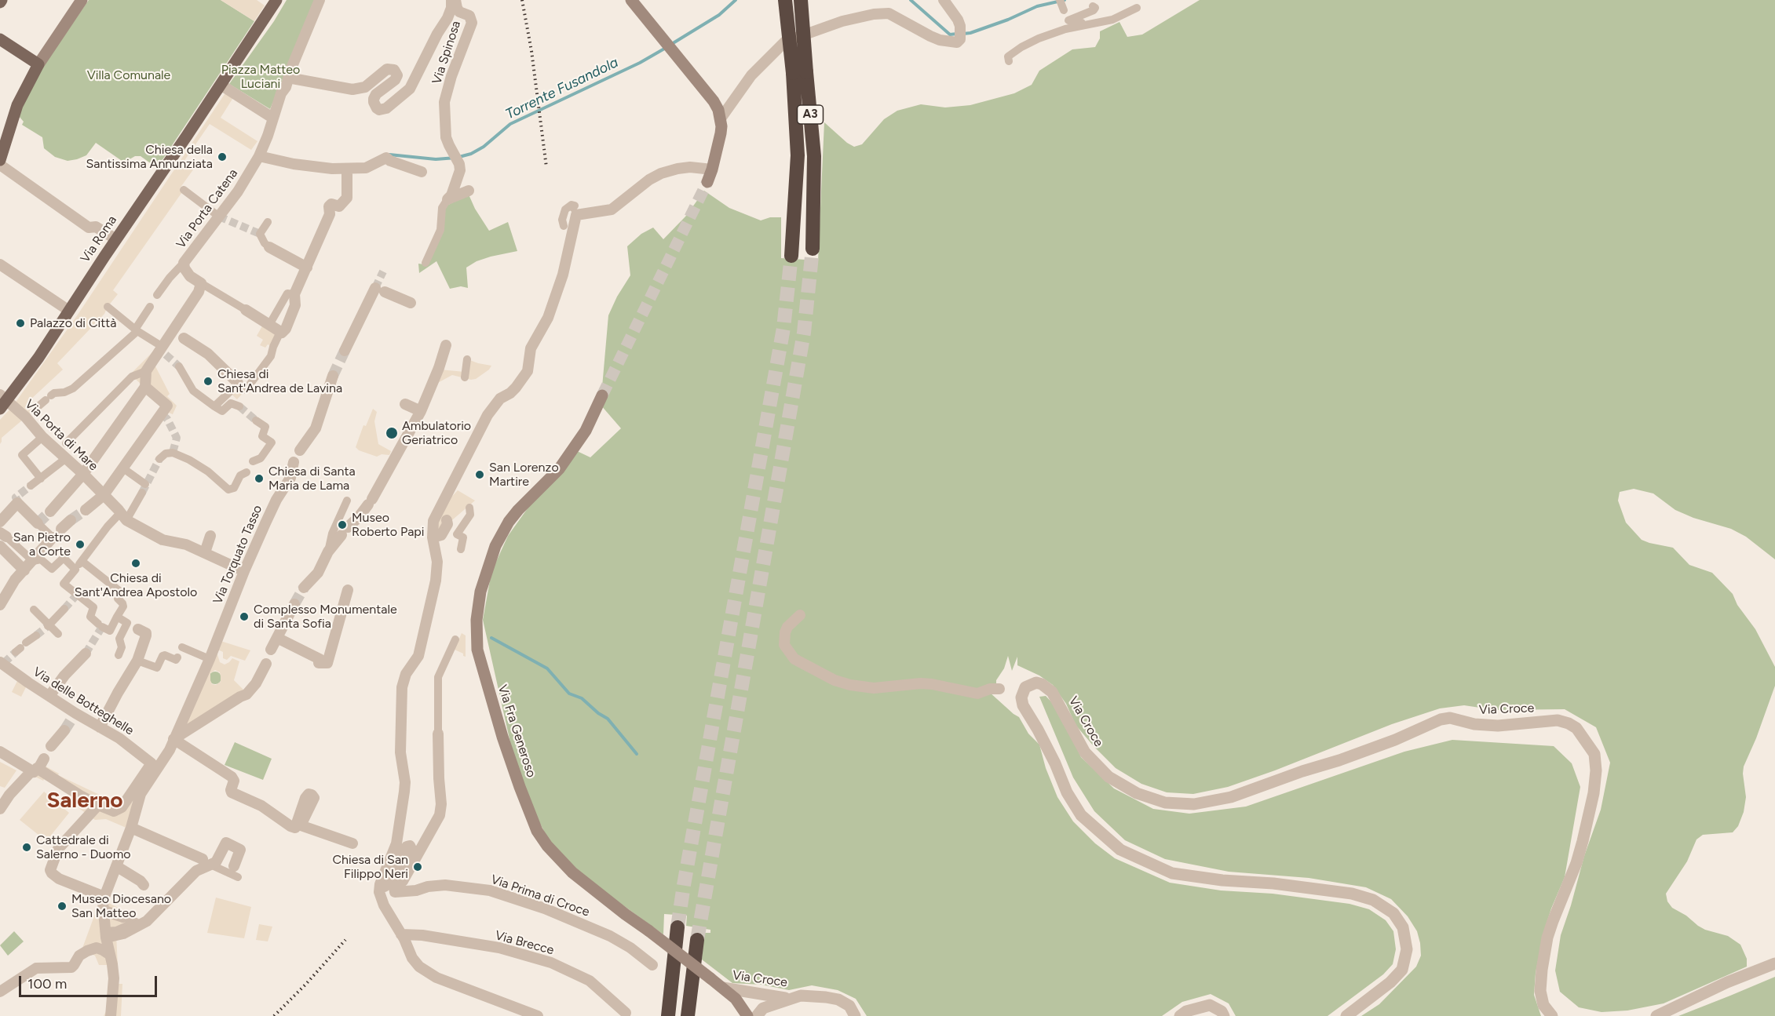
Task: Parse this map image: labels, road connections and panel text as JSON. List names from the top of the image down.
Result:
{
  "streets": {
    "highway": ["A3"],
    "main road": ["Via Roma", "Via Fra Generoso"],
    "street": [
      "Via Spinosa",
      "Via Porta Catena",
      "Via Porta di Mare",
      "Via Torquato Tasso",
      "Via delle Botteghelle",
      "Via Croce",
      "Via Prima di Croce",
      "Via Brecce"
    ]
  },
  "crossings": [
    ["Via Roma", "Via Porta di Mare"],
    ["Via Porta di Mare", "Via Torquato Tasso"],
    ["Via Torquato Tasso", "Via delle Botteghelle"],
    ["Via Croce", "Via Fra Generoso"]
  ],
  "districts": ["Salerno"],
  "water": ["Torrente Fusandola"],
  "parks": ["Piazza Matteo Luciani", "Villa Comunale"],
  "places": [
    "Chiesa della Santissima Annunziata",
    "Palazzo di Città",
    "Chiesa di Sant'Andrea de Lavina",
    "Ambulatorio Geriatrico",
    "San Lorenzo Martire",
    "Chiesa di Santa Maria de Lama",
    "Museo Roberto Papi",
    "San Pietro a Corte",
    "Chiesa di Sant'Andrea Apostolo",
    "Complesso Monumentale di Santa Sofia",
    "Cattedrale di Salerno - Duomo",
    "Chiesa di San Filippo Neri",
    "Museo Diocesano San Matteo"
  ],
  "scale_bar": "100 m"
}
